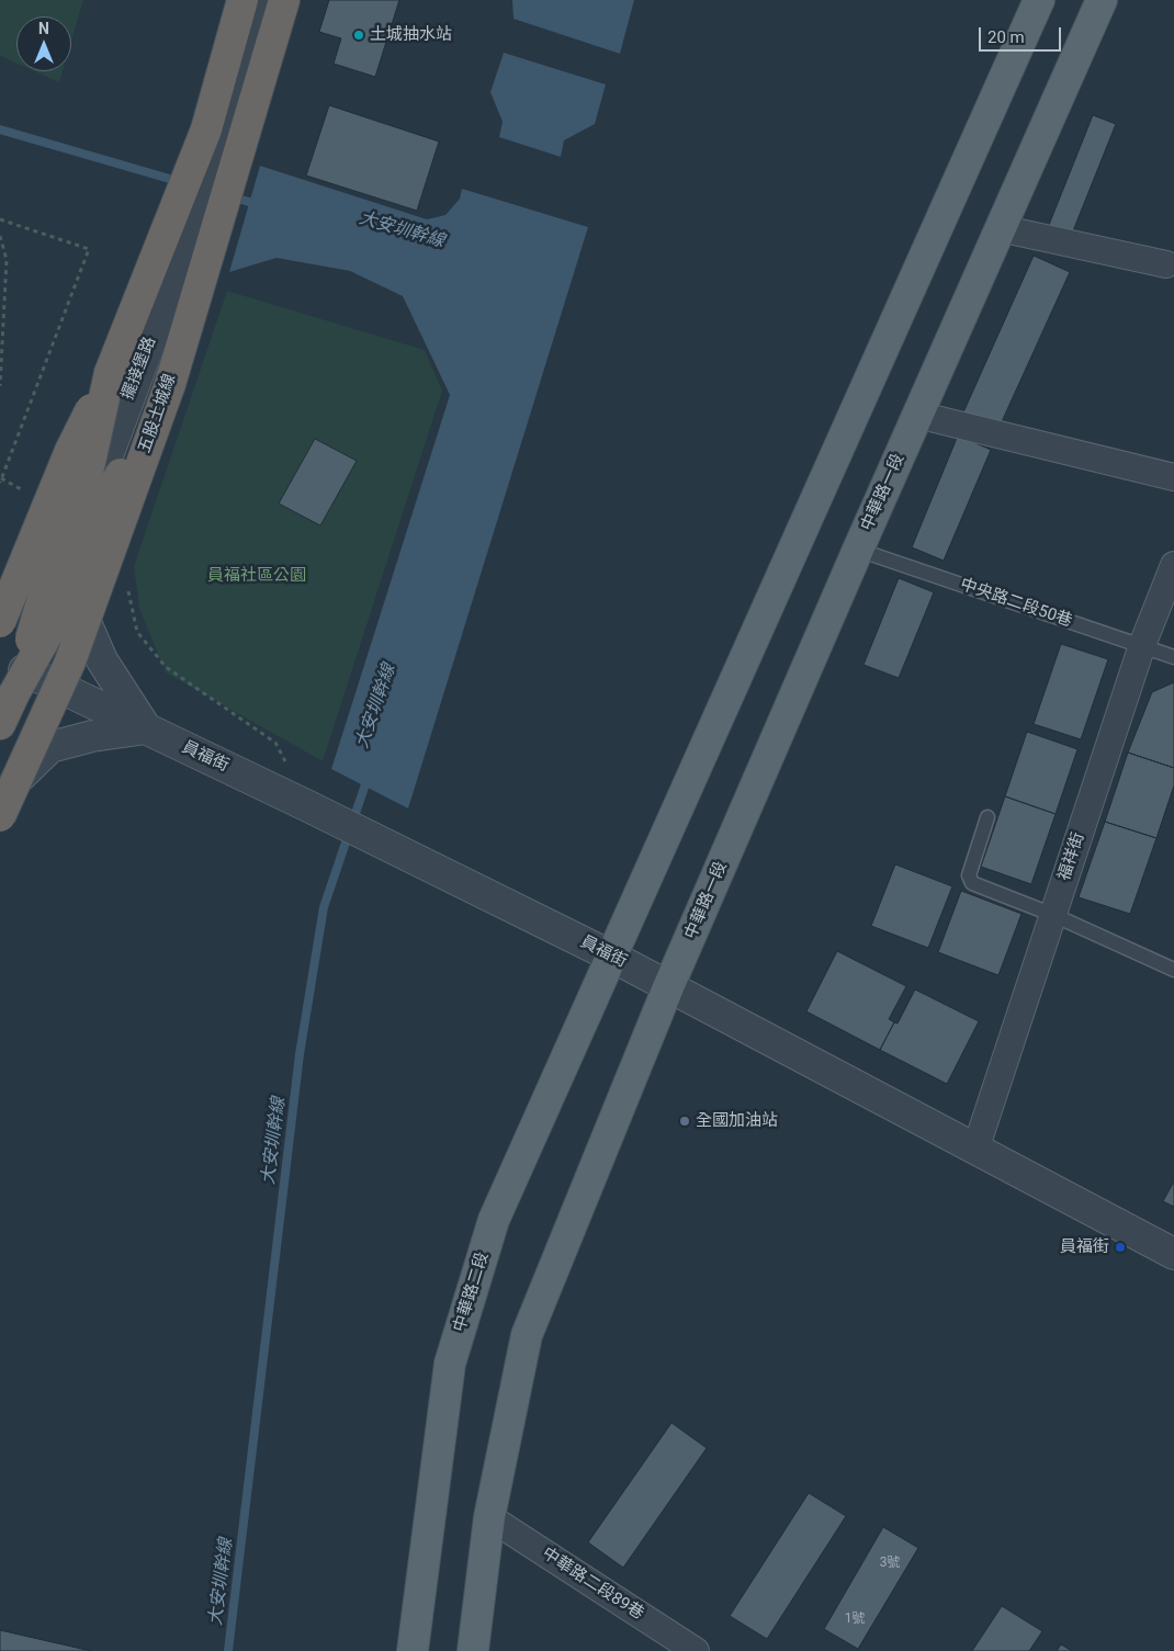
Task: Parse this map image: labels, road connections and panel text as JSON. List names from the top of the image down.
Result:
{
  "streets": {
    "highway": ["五股土城線"],
    "main road": ["中華路一段", "中華路二段"],
    "street": [
      "擺接堡路",
      "員福街",
      "福祥街",
      "中華路二段89巷"
    ],
    "lane": ["中央路二段50巷"]
  },
  "crossings": [
    ["擺接堡路", "員福街"],
    ["中華路一段", "中央路二段50巷"],
    ["中華路一段", "員福街"],
    ["中央路二段50巷", "福祥街"],
    ["員福街", "福祥街"],
    ["員福街", "中華路二段"]
  ],
  "water": ["大安圳幹線"],
  "parks": ["員福社區公園"],
  "places": ["土城抽水站", "全國加油站", "員福街"],
  "house_numbers": ["3號", "1號"],
  "scale_bar": "20 m",
  "north": "top"
}
